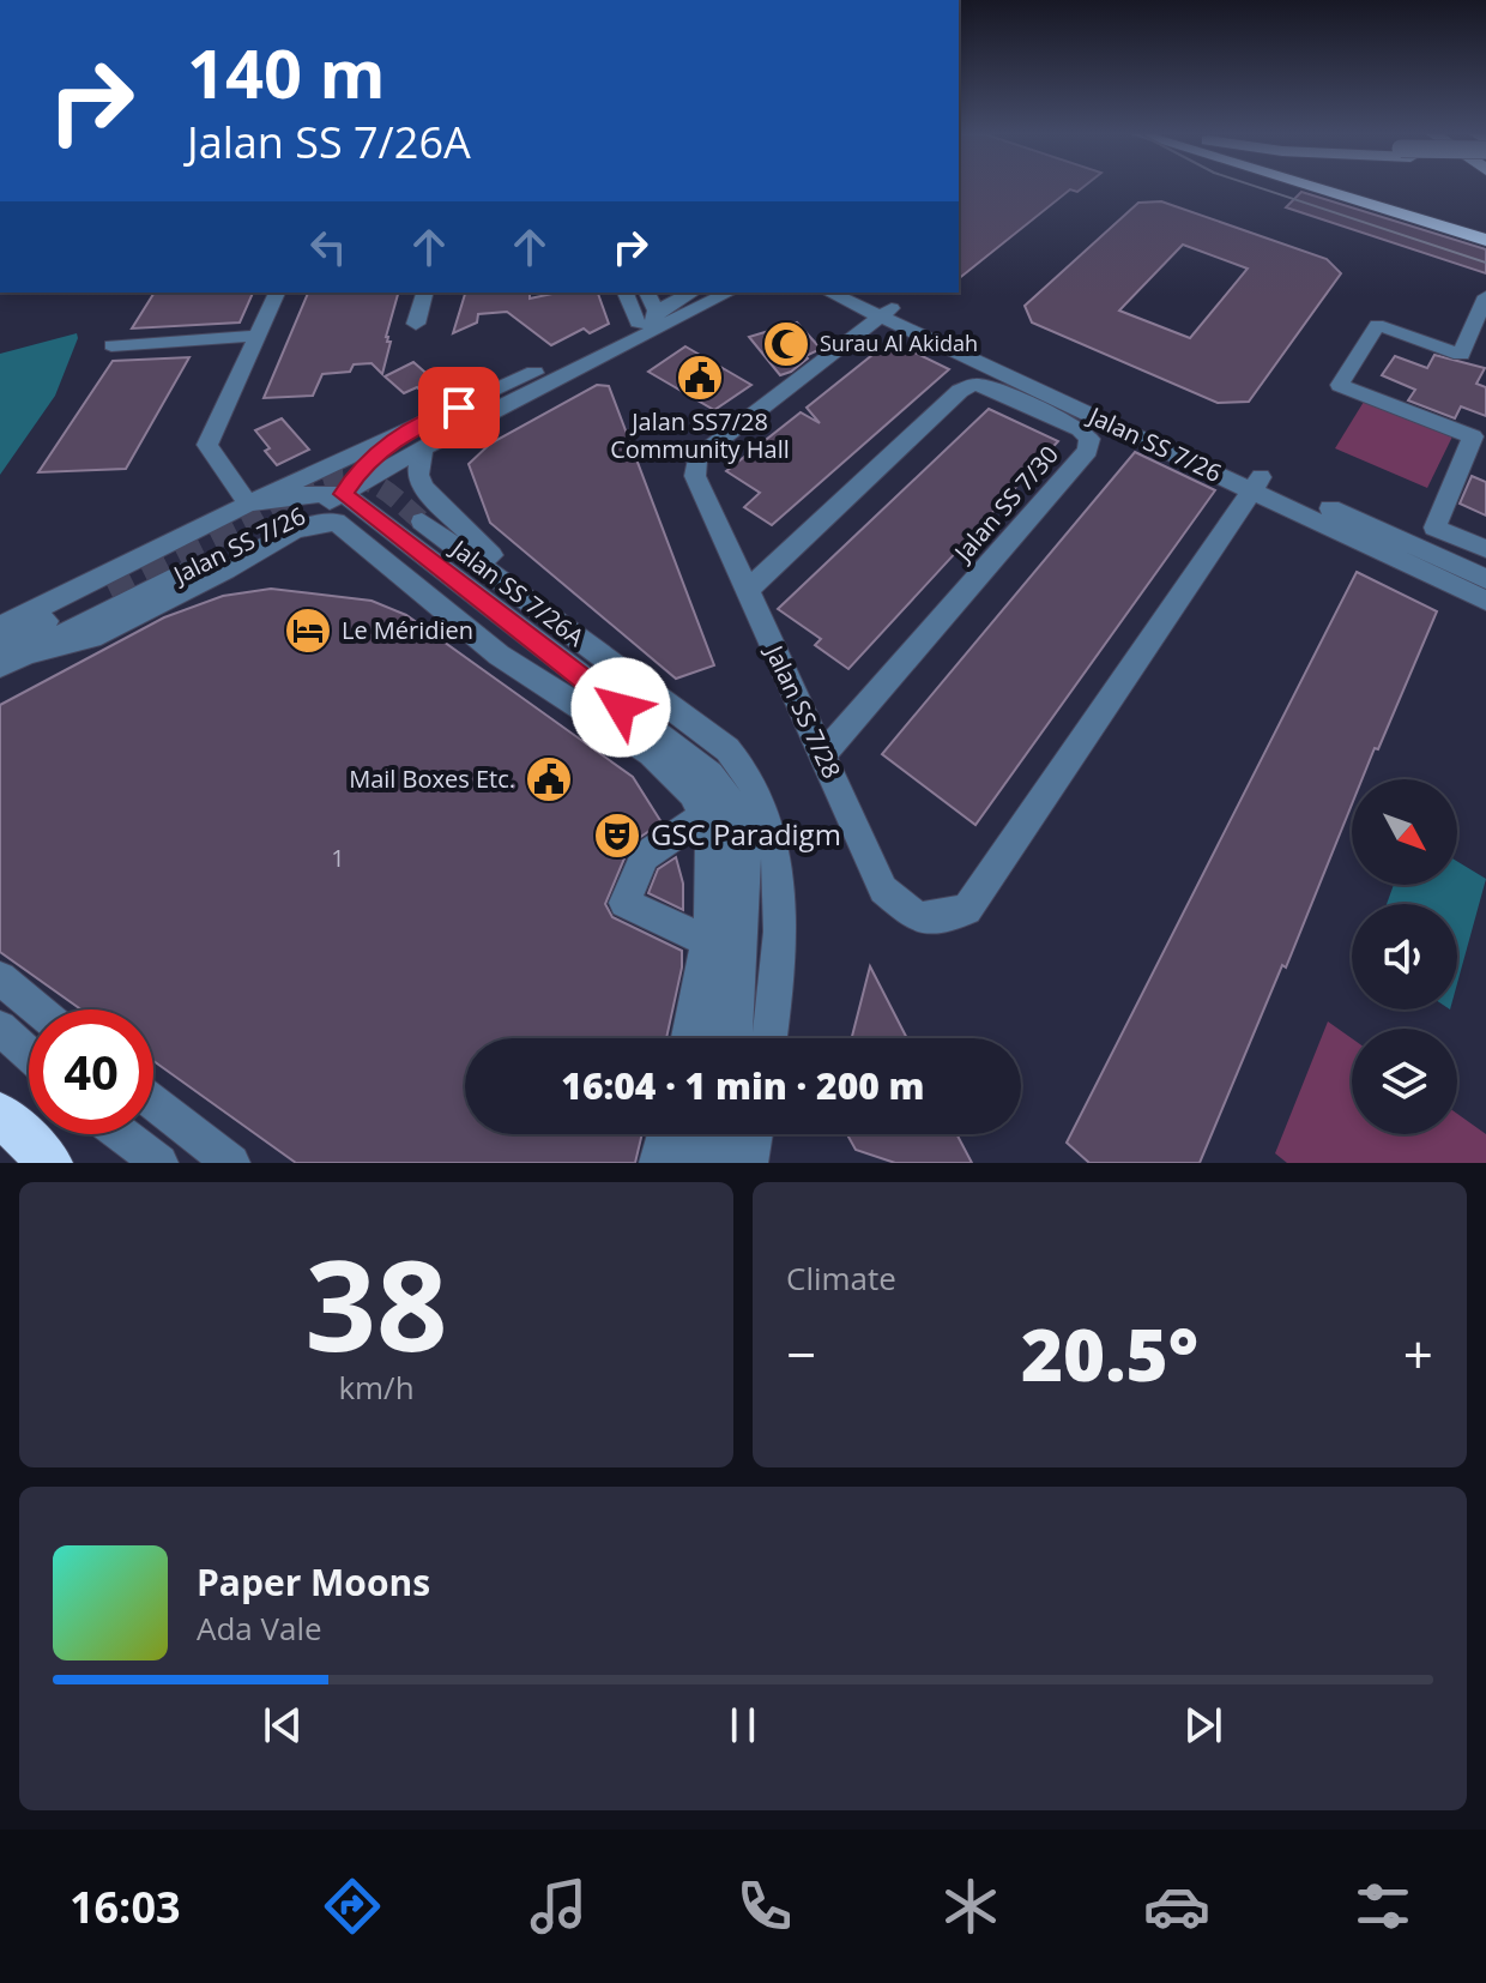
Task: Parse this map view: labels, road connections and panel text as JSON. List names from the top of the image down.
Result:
{
  "streets": {
    "street": [
      "Jalan SS 7/26",
      "Jalan SS 7/30",
      "Jalan SS 7/26A",
      "Jalan SS 7/28"
    ]
  },
  "crossings": [
    ["Jalan SS 7/26", "Jalan SS 7/26A"],
    ["Jalan SS 7/26", "Jalan SS 7/28"],
    ["Jalan SS 7/30", "Jalan SS 7/28"]
  ],
  "places": {
    "mosque": ["Surau Al Akidah"],
    "public building": ["Jalan SS7/28 Community Hall", "Mail Boxes Etc."],
    "hotel": ["Le Méridien"],
    "theatre": ["GSC Paradigm"]
  },
  "house_numbers": ["1"],
  "north": "bottom right",
  "page": {
    "turn": ["140 m", "Jalan SS 7/26A"],
    "limit": "40",
    "trip": "16:04 · 1 min · 200 m",
    "tile": [
      ["38", "km/h"],
      "Climate"
    ],
    "heat": ["−", "20.5°", "+"],
    "song": ["Paper Moons", "Ada Vale"],
    "tabs": "16:03"
  }
}
